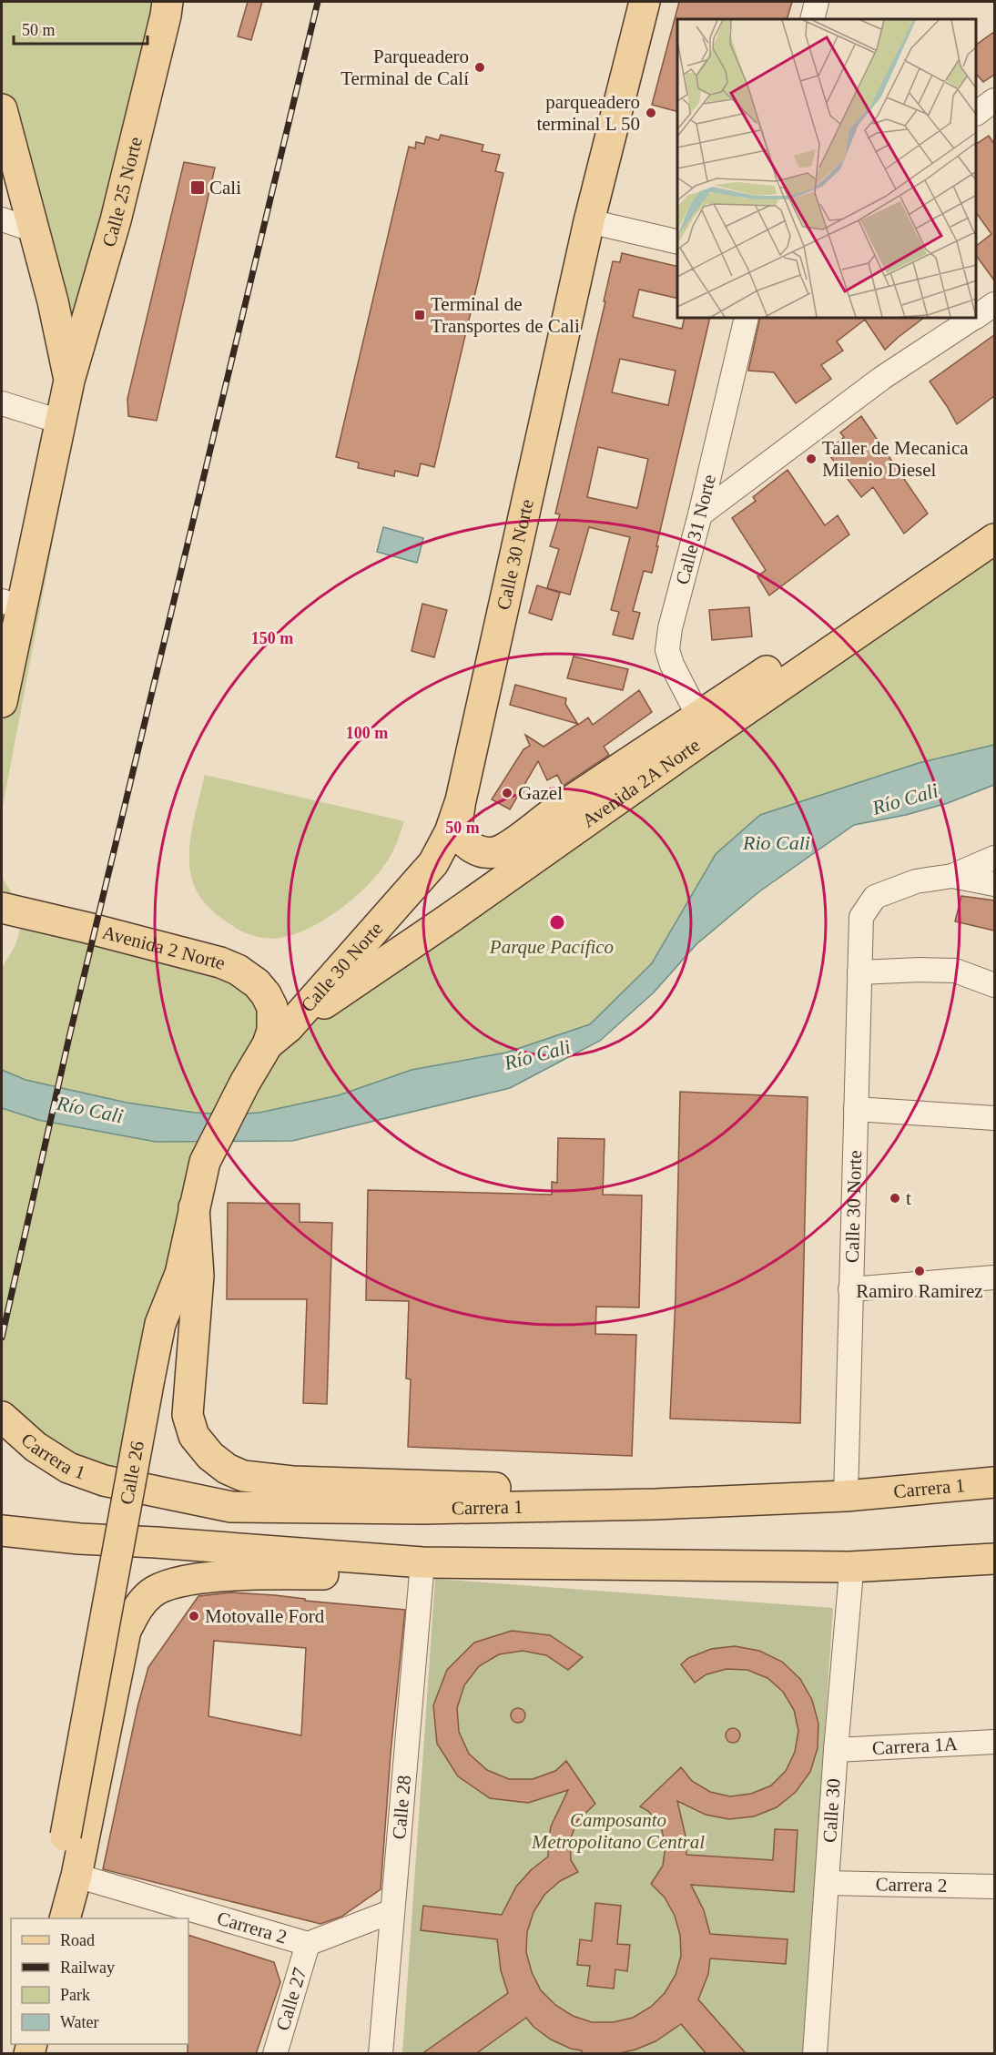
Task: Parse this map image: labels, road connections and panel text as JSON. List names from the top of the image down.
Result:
{
  "streets": {
    "main road": [
      "Calle 25 Norte",
      "Calle 30 Norte",
      "Avenida 2A Norte",
      "Avenida 2 Norte",
      "Carrera 1",
      "Calle 26"
    ],
    "street": [
      "Calle 31 Norte",
      "Carrera 1A",
      "Calle 28",
      "Calle 30",
      "Carrera 2",
      "Calle 27"
    ]
  },
  "crossings": [
    ["Calle 31 Norte", "Avenida 2A Norte"],
    ["Calle 30 Norte", "Avenida 2A Norte"],
    ["Calle 30 Norte", "Avenida 2 Norte"],
    ["Calle 30 Norte", "Carrera 1"],
    ["Calle 30 Norte", "Calle 26"],
    ["Avenida 2A Norte", "Avenida 2 Norte"],
    ["Avenida 2A Norte", "Calle 26"],
    ["Avenida 2 Norte", "Calle 26"],
    ["Carrera 1A", "Calle 30"],
    ["Calle 28", "Carrera 2"],
    ["Calle 30", "Carrera 2"],
    ["Carrera 2", "Calle 27"]
  ],
  "water": ["Río Cali", "Rio Cali"],
  "parks": ["Parque Pacífico", "Camposanto Metropolitano Central"],
  "places": {
    "other": [
      "Parqueadero Terminal de Calí",
      "parqueadero terminal L 50",
      "Taller de Mecanica Milenio Diesel",
      "Gazel",
      "t",
      "Ramiro Ramirez",
      "Motovalle Ford"
    ],
    "transit": ["Cali", "Terminal de Transportes de Cali"]
  },
  "legend": [
    "Road",
    "Railway",
    "Park",
    "Water"
  ],
  "scale_bar": "50 m",
  "rings": ["150 m", "100 m", "50 m"]
}
